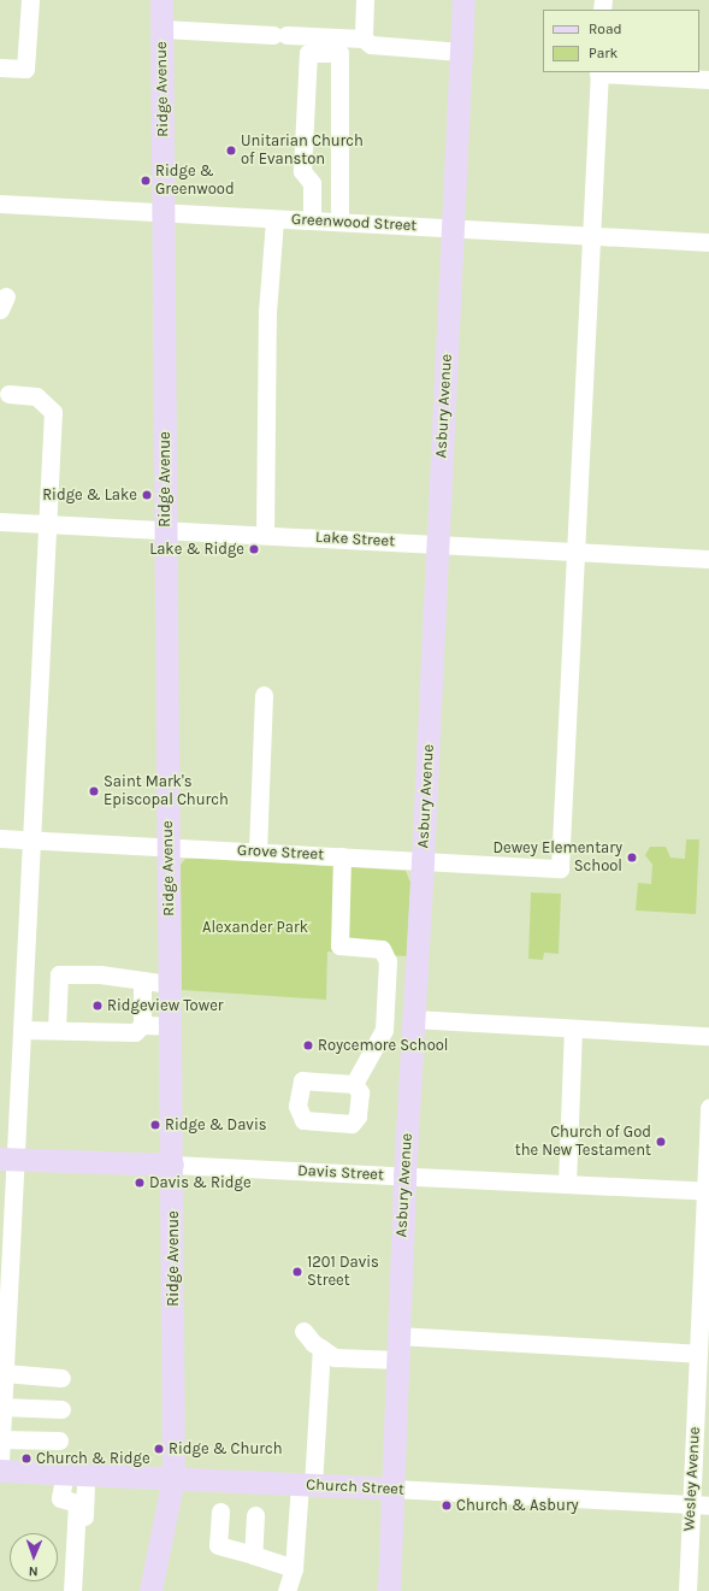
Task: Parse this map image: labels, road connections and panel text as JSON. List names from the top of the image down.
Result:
{
  "streets": {
    "main road": [
      "Ridge Avenue",
      "Asbury Avenue",
      "Davis Street",
      "Church Street"
    ],
    "street": [
      "Greenwood Street",
      "Lake Street",
      "Grove Street",
      "Wesley Avenue"
    ]
  },
  "crossings": [
    ["Ridge Avenue", "Greenwood Street"],
    ["Ridge Avenue", "Lake Street"],
    ["Ridge Avenue", "Grove Street"],
    ["Ridge Avenue", "Davis Street"],
    ["Ridge Avenue", "Church Street"],
    ["Greenwood Street", "Asbury Avenue"],
    ["Asbury Avenue", "Lake Street"],
    ["Asbury Avenue", "Grove Street"],
    ["Asbury Avenue", "Davis Street"],
    ["Asbury Avenue", "Church Street"],
    ["Lake Street", "Grove Street"],
    ["Davis Street", "Wesley Avenue"],
    ["Wesley Avenue", "Church Street"]
  ],
  "parks": ["Alexander Park"],
  "places": [
    "Unitarian Church of Evanston",
    "Ridge & Greenwood",
    "Ridge & Lake",
    "Lake & Ridge",
    "Saint Mark's Episcopal Church",
    "Dewey Elementary School",
    "Ridgeview Tower",
    "Roycemore School",
    "Ridge & Davis",
    "Church of God the New Testament",
    "Davis & Ridge",
    "1201 Davis Street",
    "Ridge & Church",
    "Church & Ridge",
    "Church & Asbury"
  ],
  "legend": ["Road", "Park"],
  "north": "bottom"
}
